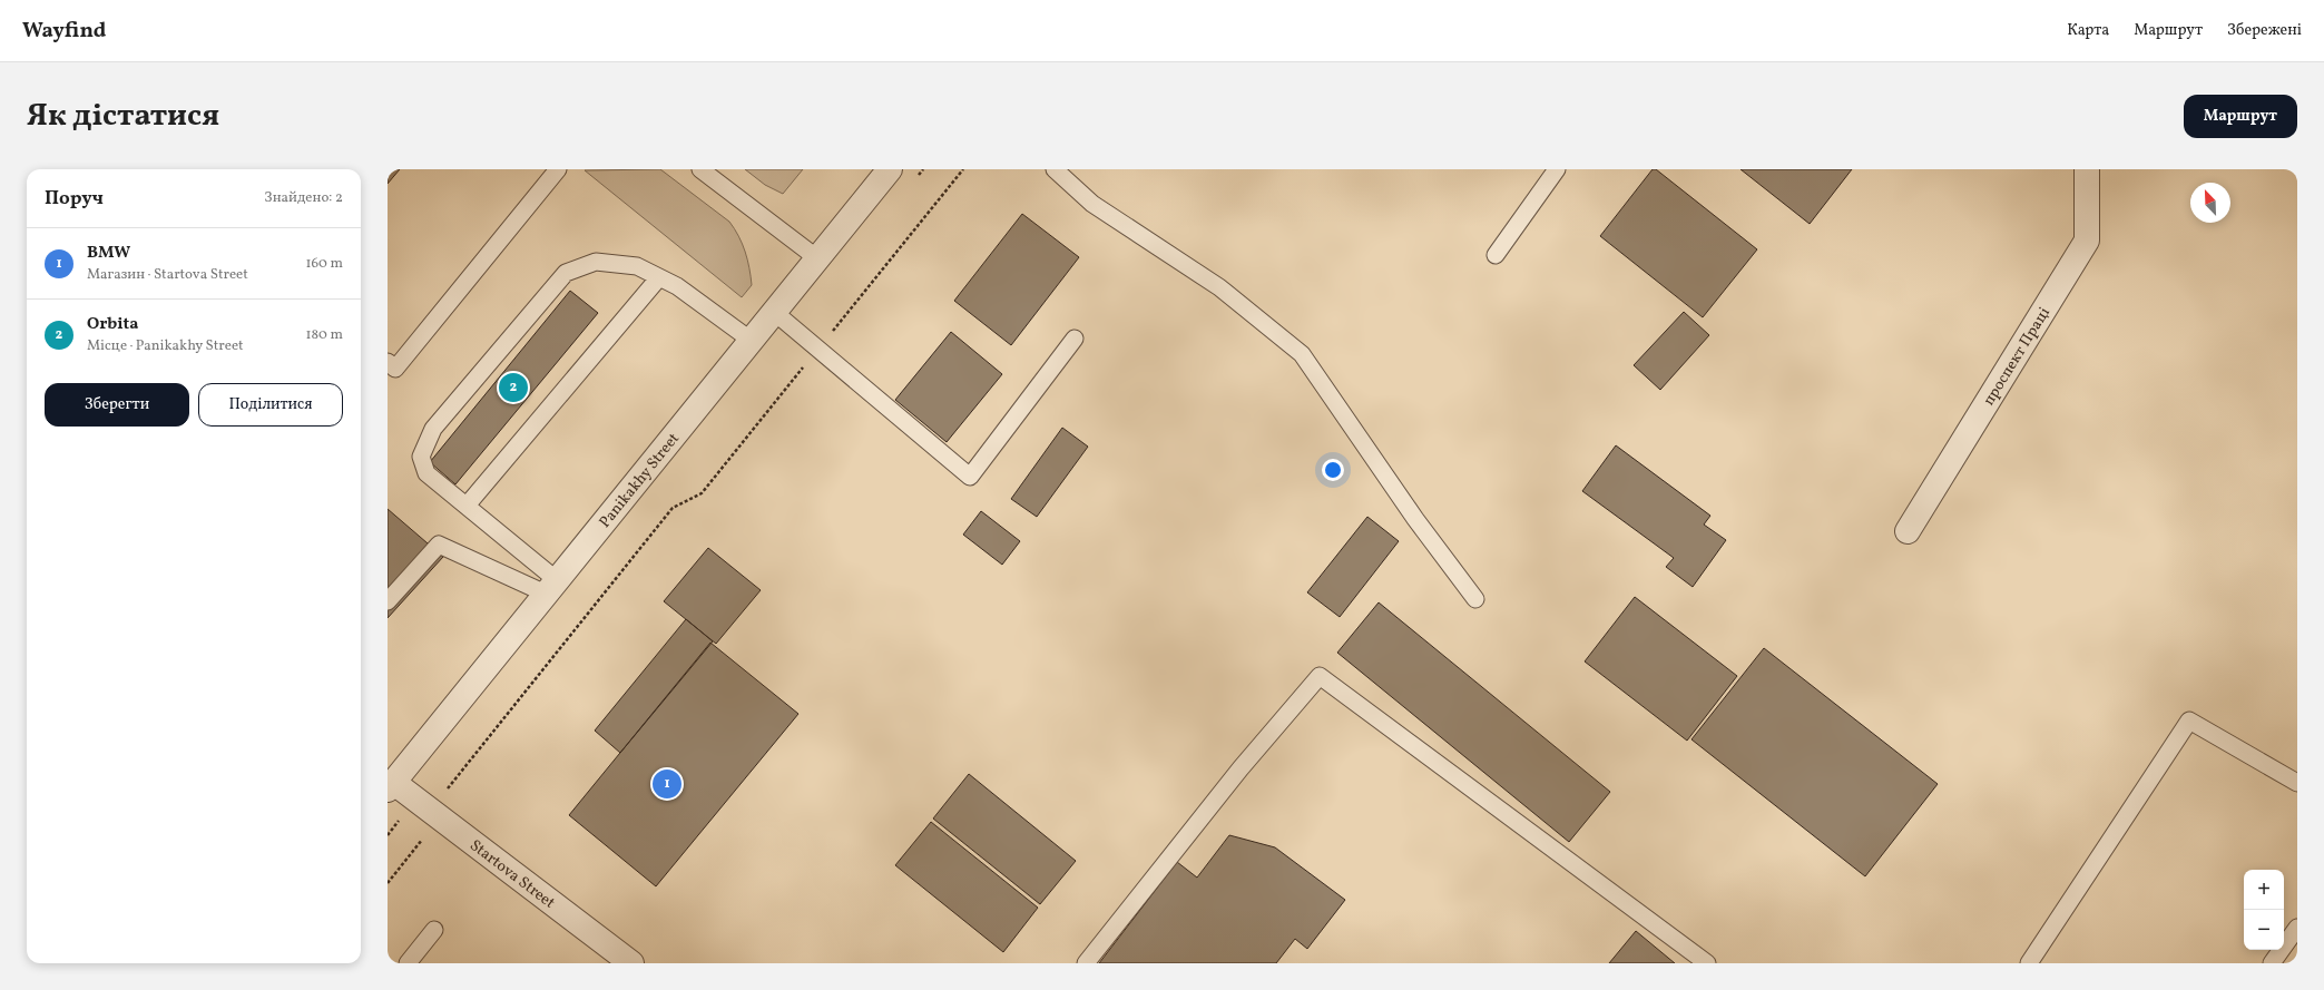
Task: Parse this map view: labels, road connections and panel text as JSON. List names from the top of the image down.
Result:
{
  "streets": {
    "street": ["проспект Праці", "Panikakhy Street", "Startova Street"]
  },
  "crossings": [
    ["Panikakhy Street", "Startova Street"]
  ],
  "north": "top left",
  "page": {
    "header": "Wayfind",
    "nav": ["Карта", "Маршрут", "Збережені"],
    "title": "Як дістатися",
    "buttons": [
      "Маршрут",
      ["Зберегти", "Поділитися"]
    ],
    "heading": ["Поруч", "Знайдено: 2"],
    "list": [
      {
        "mark": "1",
        "name": "BMW",
        "note": "Магазин · Startova Street",
        "value": "160 m"
      },
      {
        "mark": "2",
        "name": "Orbita",
        "note": "Місце · Panikakhy Street",
        "value": "180 m"
      }
    ],
    "pins": ["2", "1"],
    "map_buttons": ["+", "−"]
  }
}
